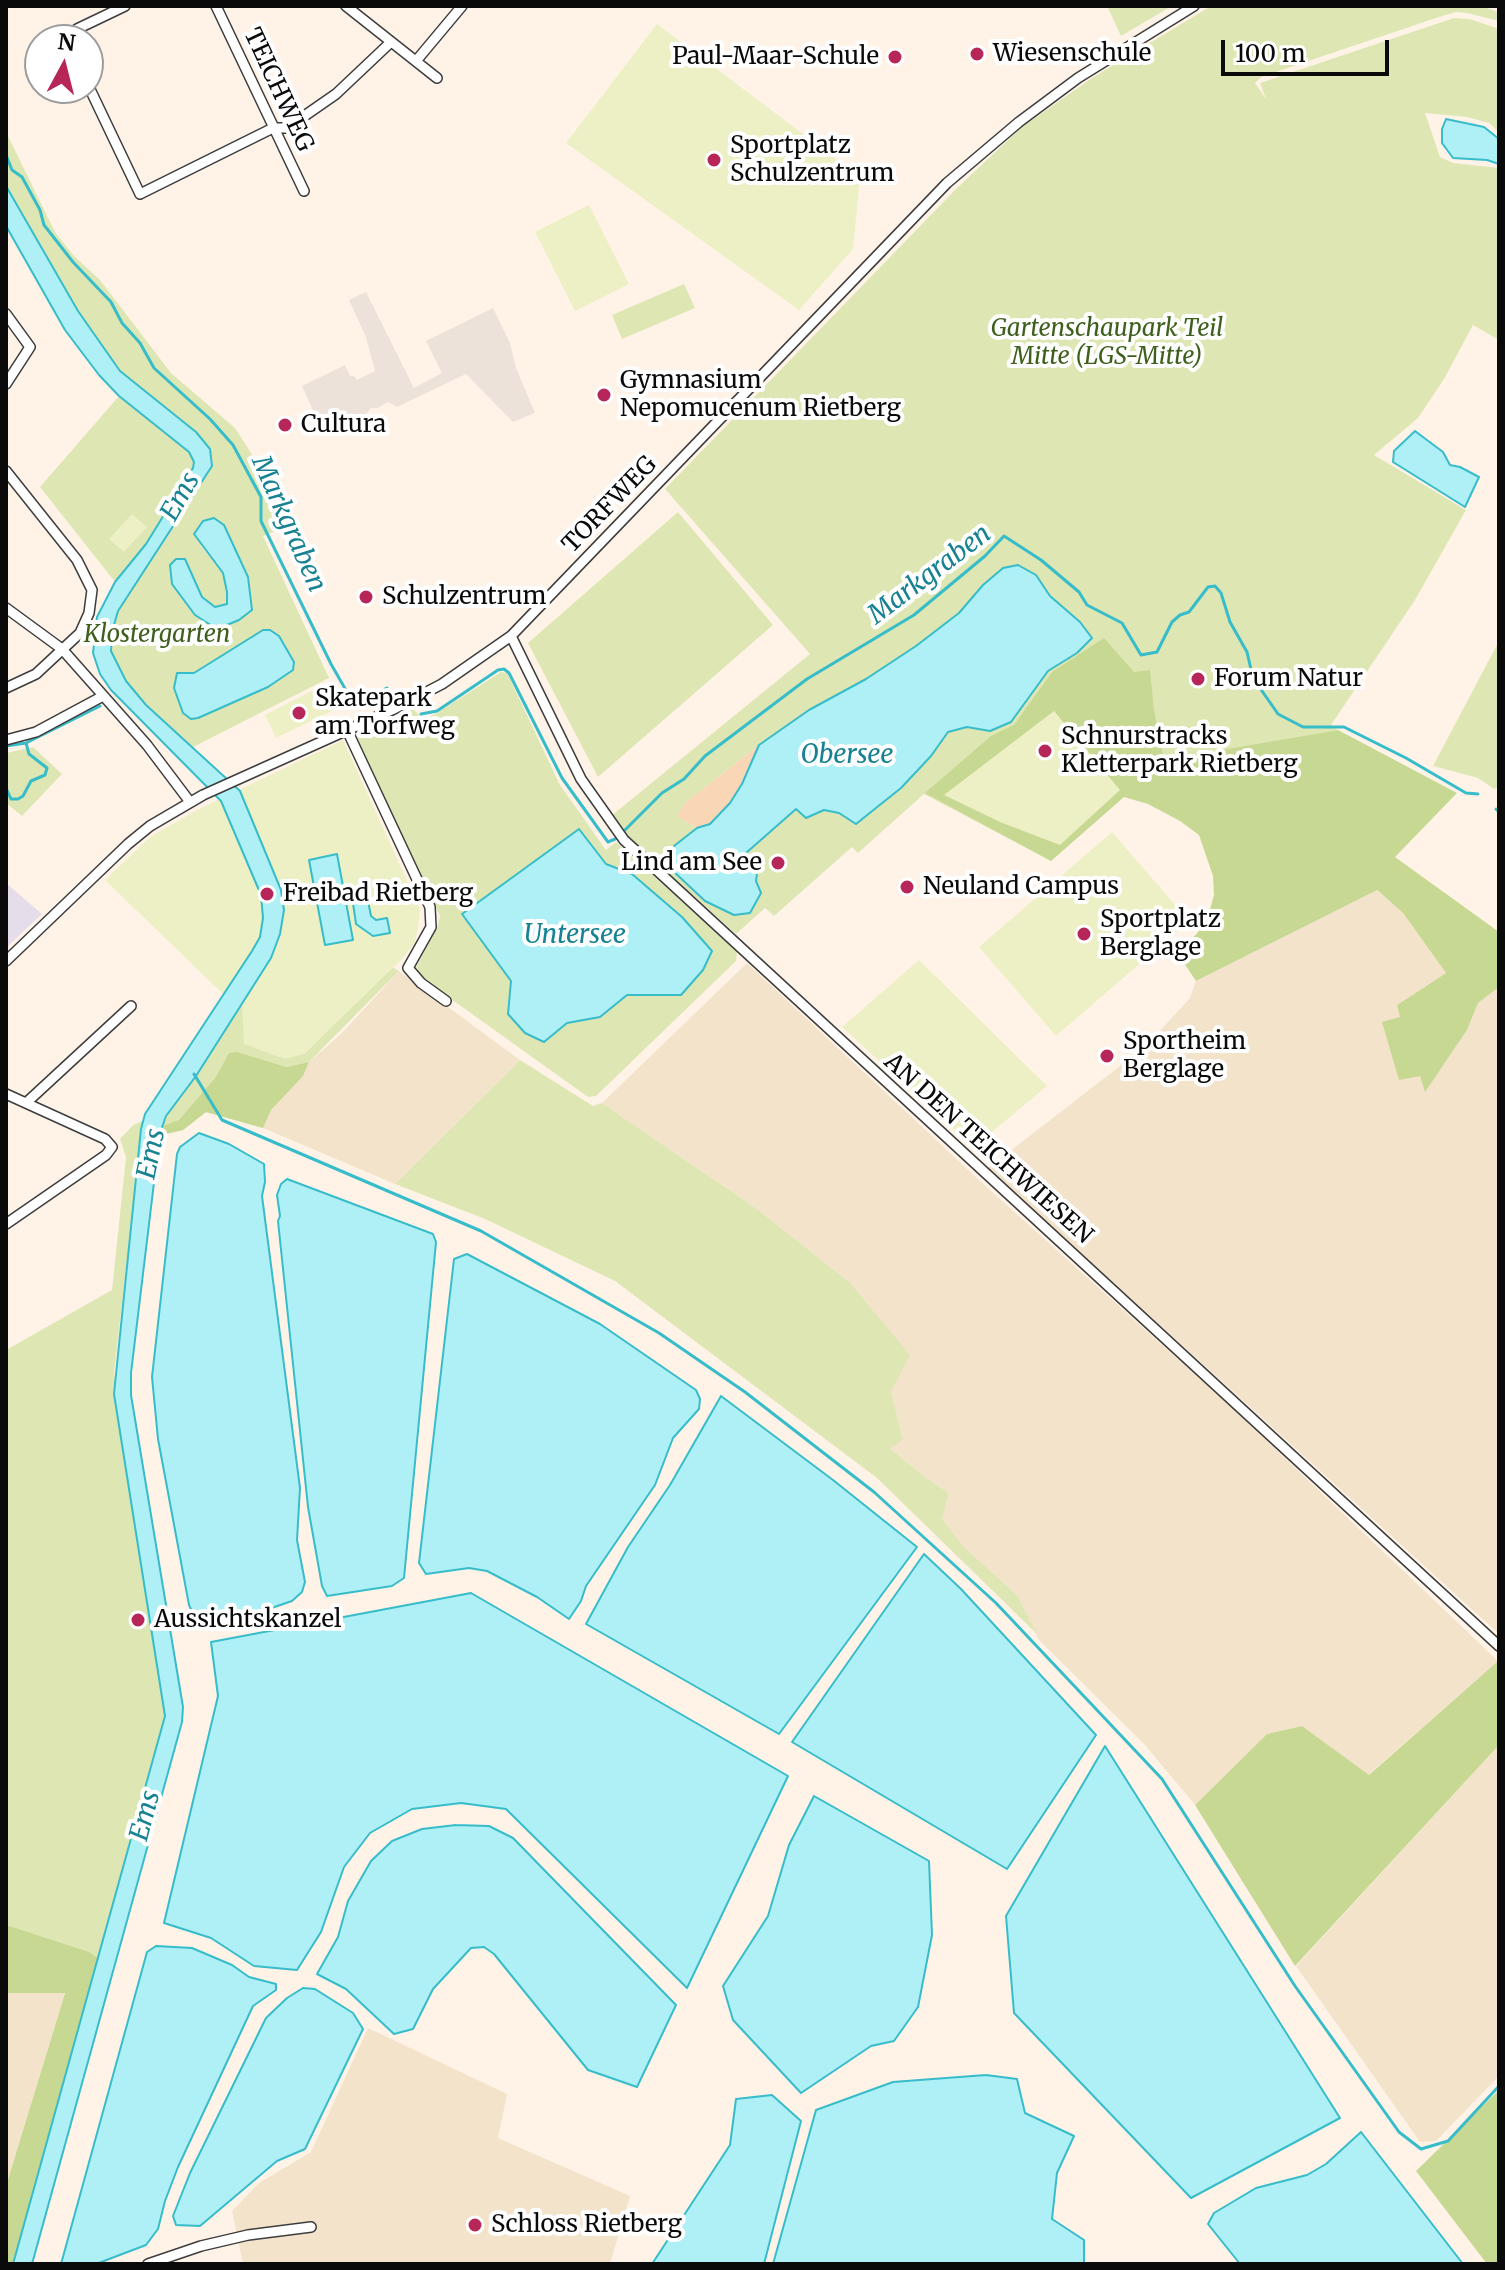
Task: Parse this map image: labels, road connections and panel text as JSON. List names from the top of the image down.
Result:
{
  "streets": {
    "street": ["TEICHWEG", "TORFWEG", "AN DEN TEICHWIESEN"]
  },
  "crossings": [
    ["TORFWEG", "AN DEN TEICHWIESEN"]
  ],
  "water": [
    "Ems",
    "Markgraben",
    "Obersee",
    "Untersee"
  ],
  "parks": ["Gartenschaupark Teil Mitte (LGS-Mitte)", "Klostergarten"],
  "places": [
    "Wiesenschule",
    "Paul-Maar-Schule",
    "Sportplatz Schulzentrum",
    "Gymnasium Nepomucenum Rietberg",
    "Cultura",
    "Schulzentrum",
    "Forum Natur",
    "Skatepark am Torfweg",
    "Schnurstracks Kletterpark Rietberg",
    "Lind am See",
    "Neuland Campus",
    "Freibad Rietberg",
    "Sportplatz Berglage",
    "Sportheim Berglage",
    "Aussichtskanzel",
    "Schloss Rietberg"
  ],
  "scale_bar": "100 m",
  "north": "top"
}
